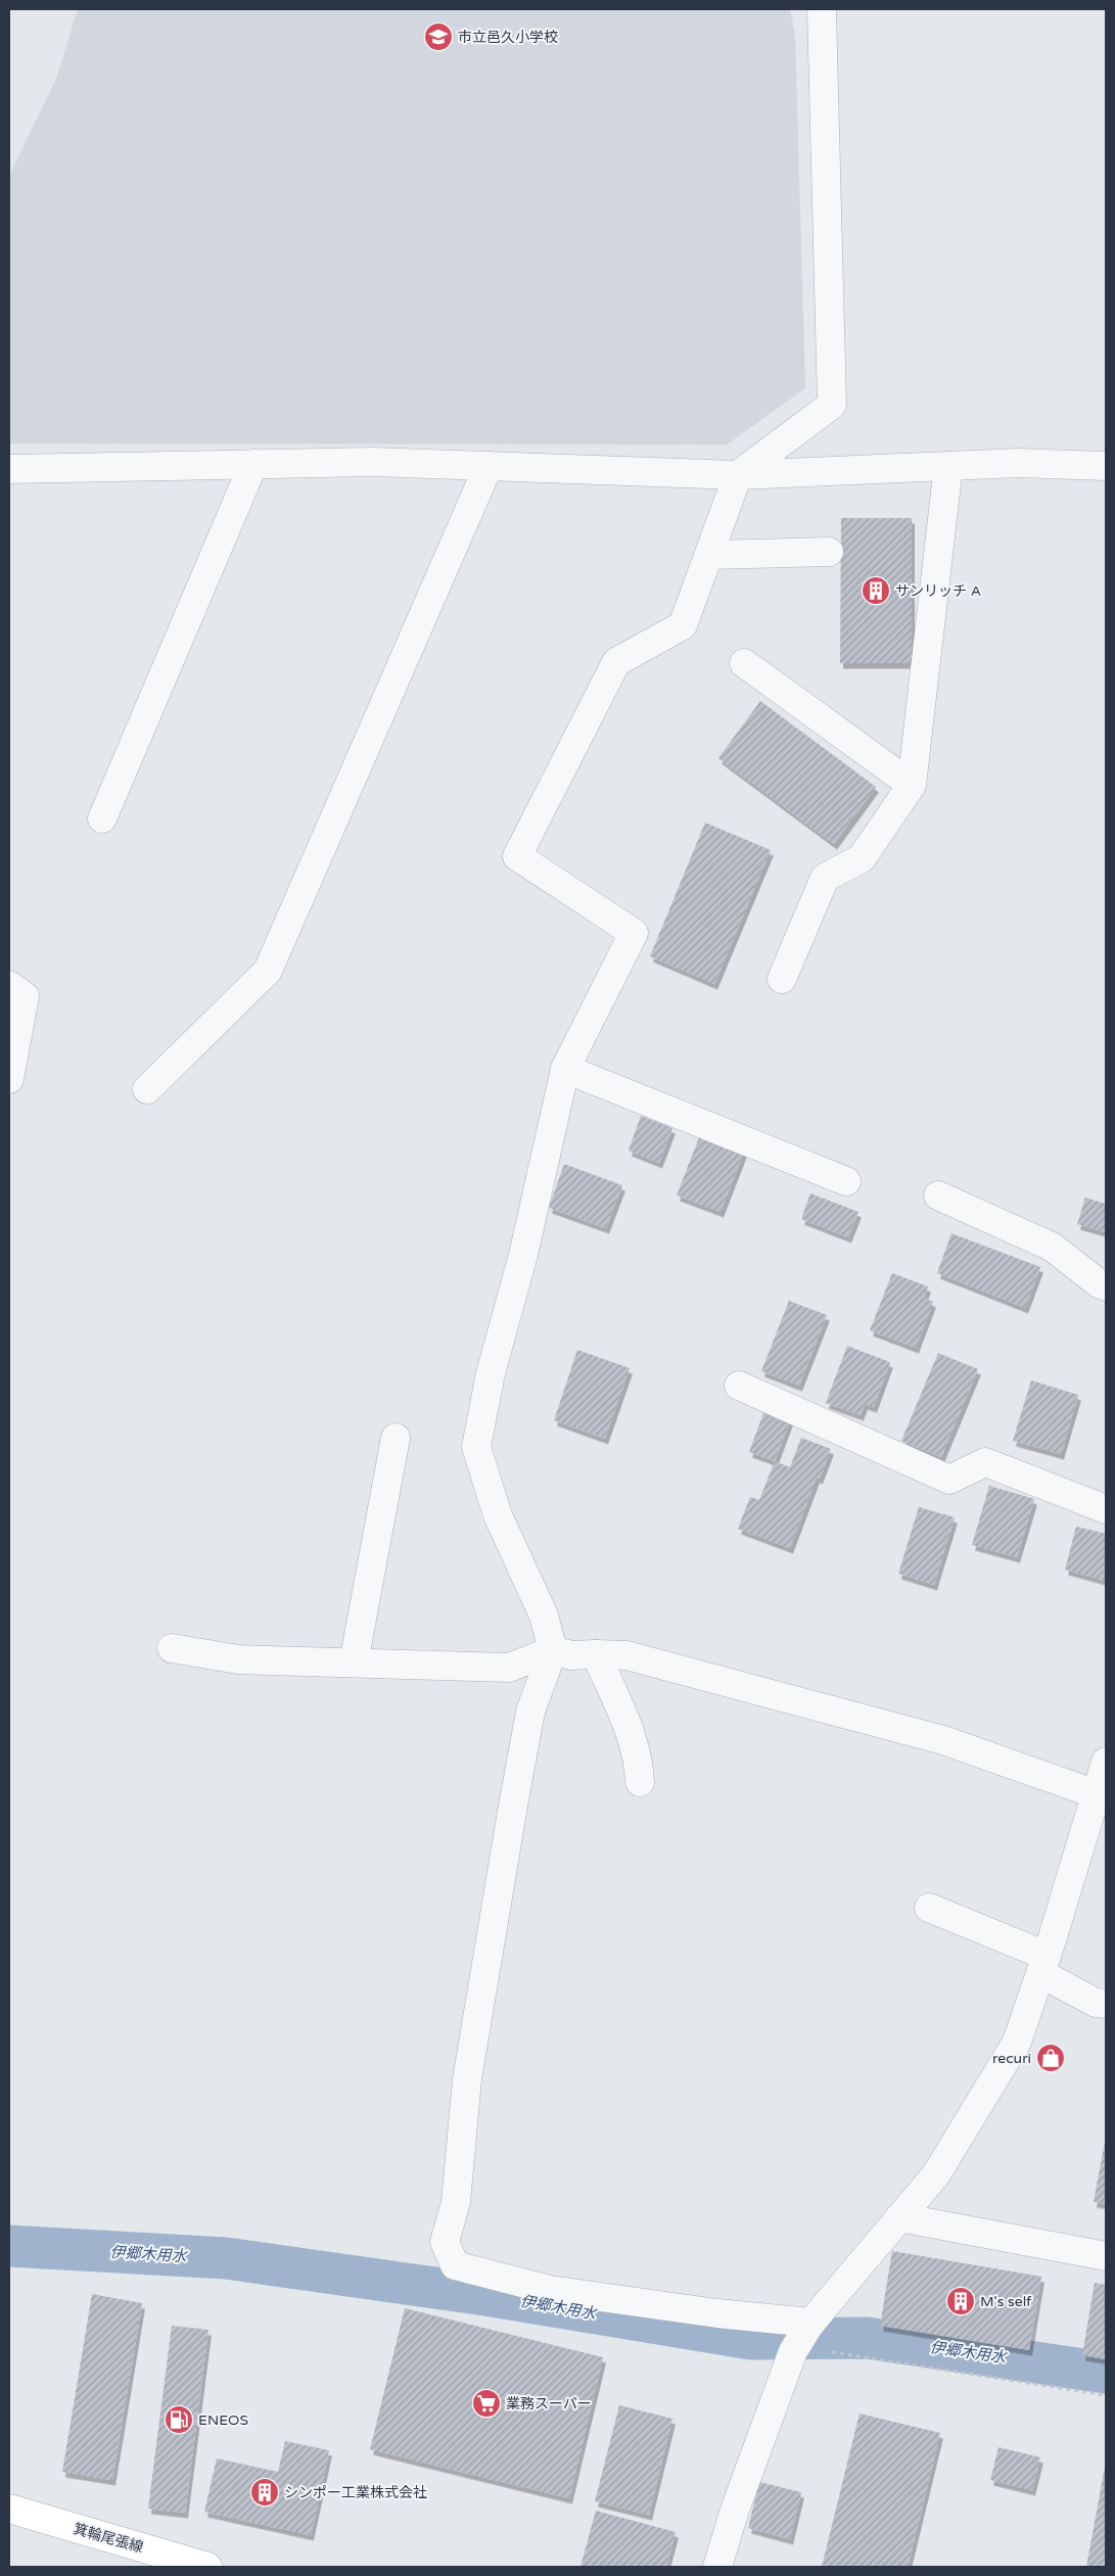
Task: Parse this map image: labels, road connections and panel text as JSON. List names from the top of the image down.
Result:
{
  "streets": {
    "main road": ["箕輪尾張線"]
  },
  "water": ["伊郷木用水"],
  "places": {
    "school or university": ["市立邑久小学校"],
    "building": ["サンリッチ A", "M's self", "シンポー工業株式会社"],
    "shop": ["recuri"],
    "supermarket": ["業務スーパー"],
    "fuel station": ["ENEOS"]
  }
}
